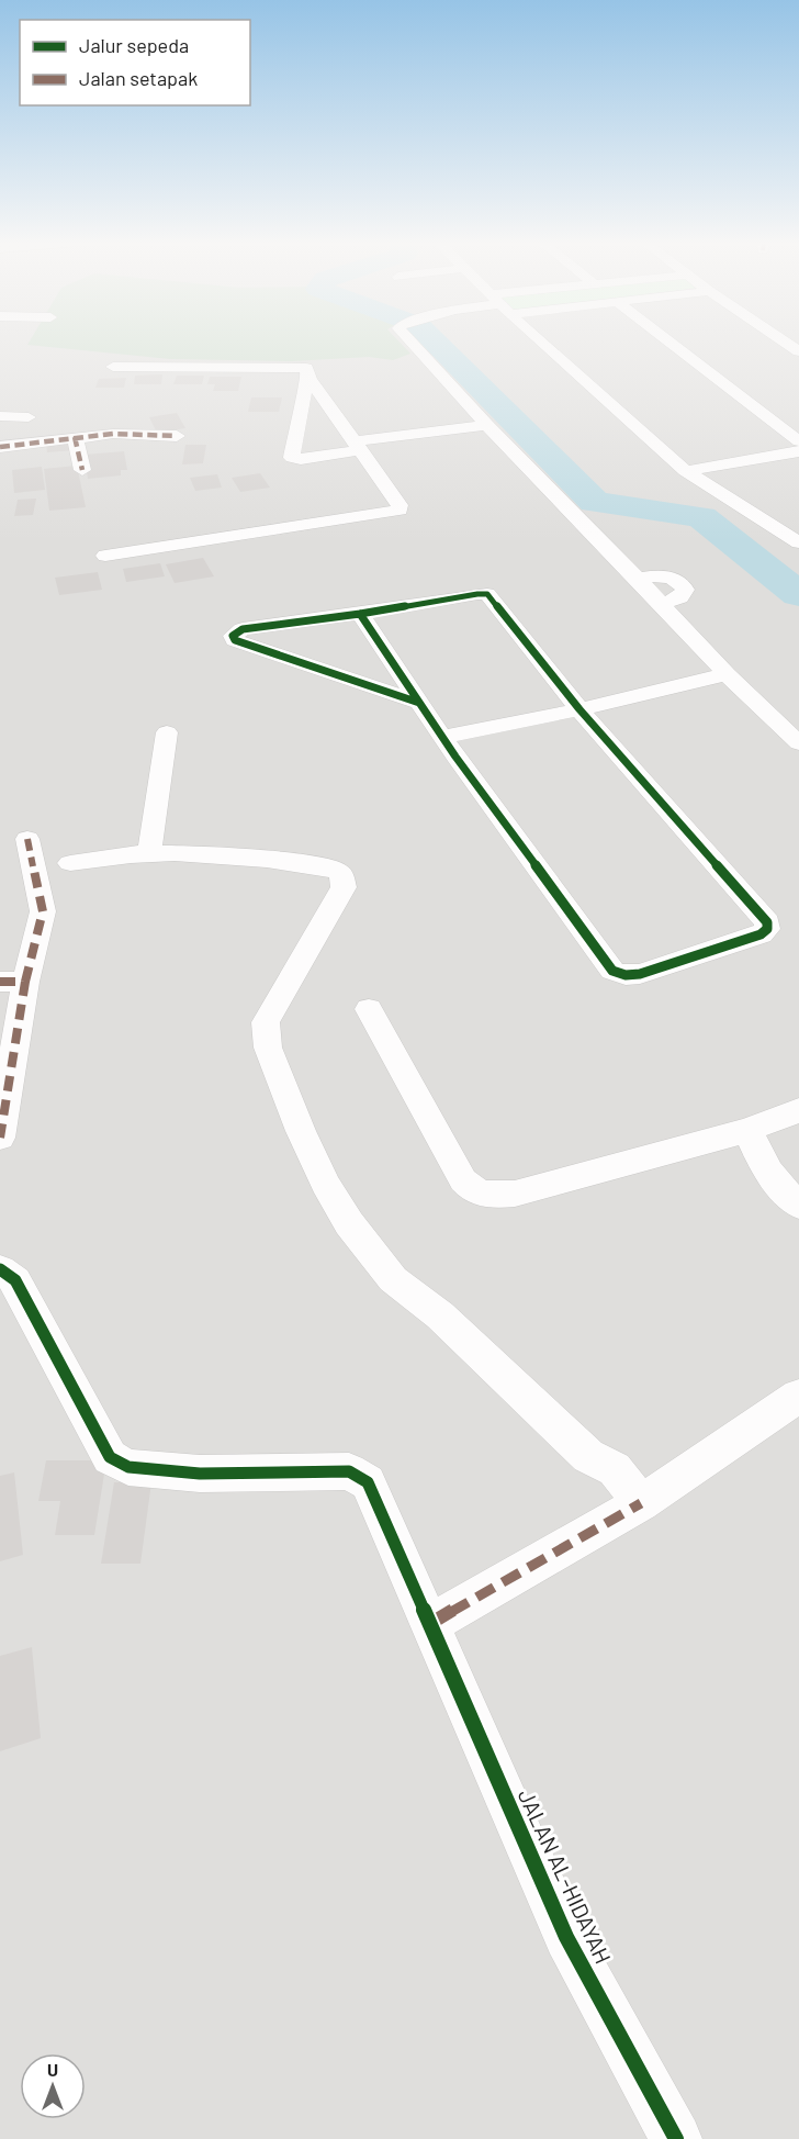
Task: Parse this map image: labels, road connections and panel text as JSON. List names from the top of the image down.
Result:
{
  "streets": {
    "street": ["JALAN AL-HIDAYAH"]
  },
  "legend": ["Jalur sepeda", "Jalan setapak"],
  "north": "top"
}
